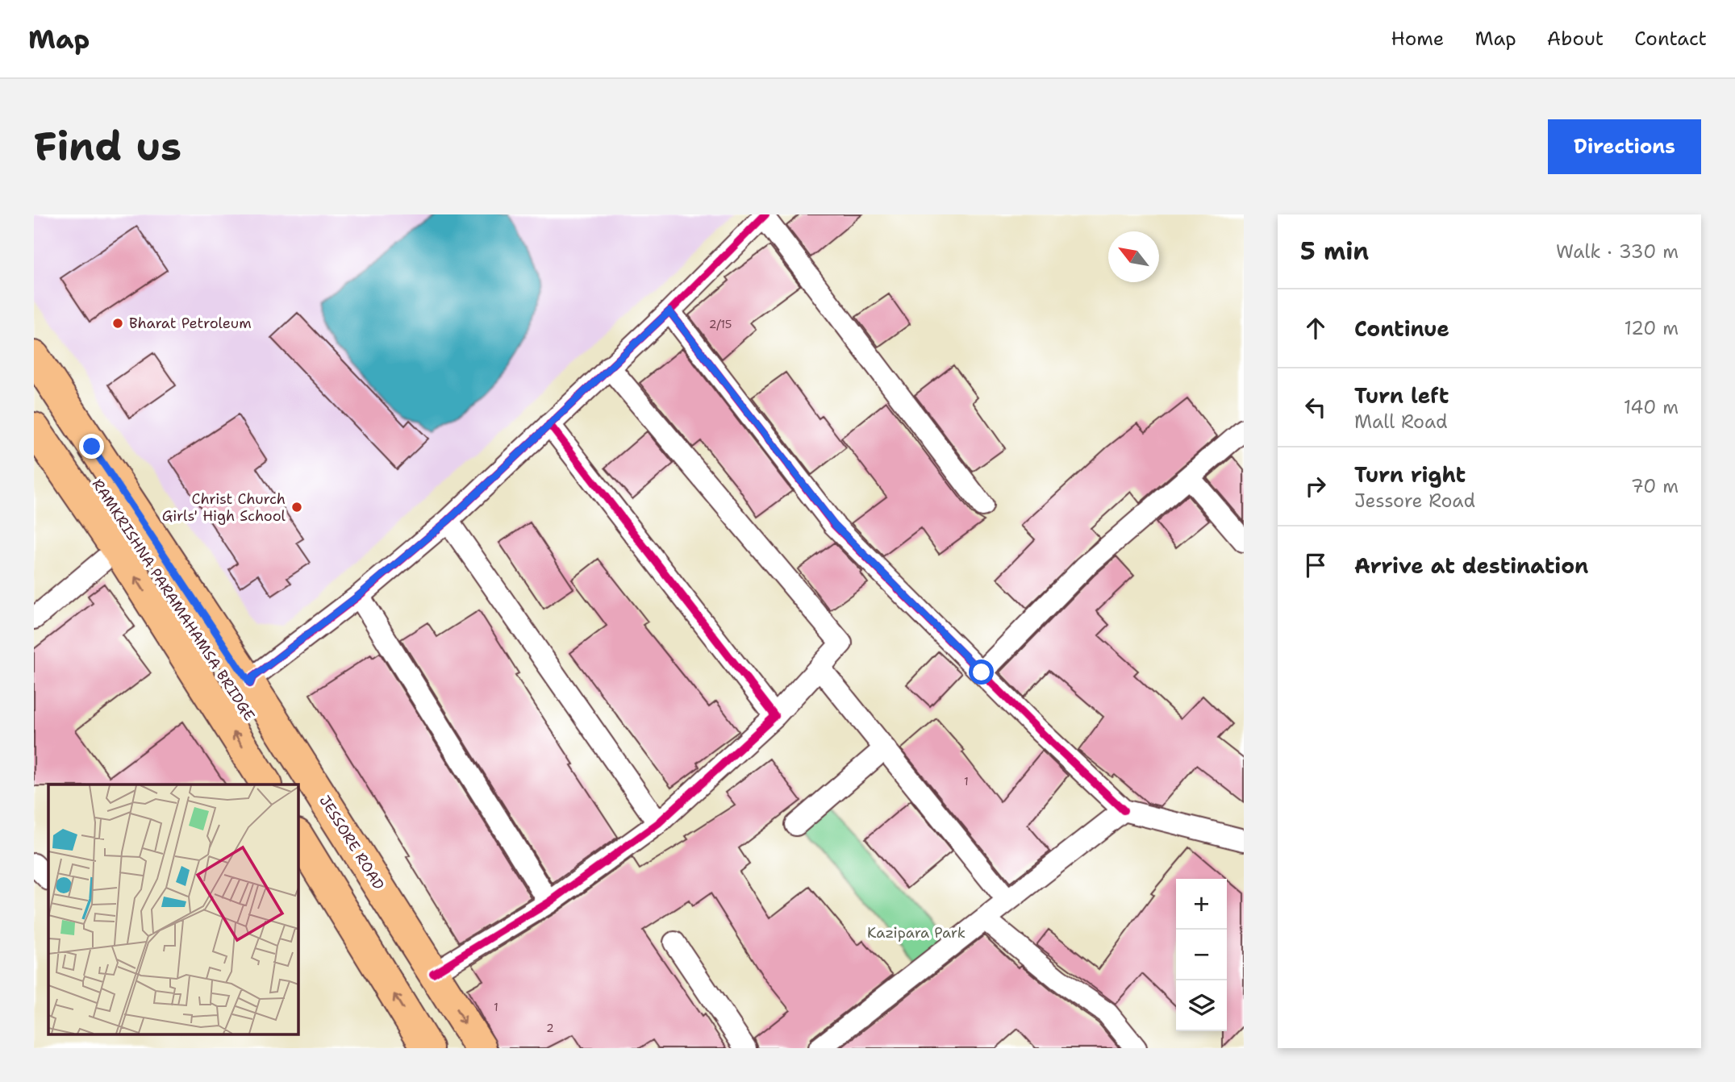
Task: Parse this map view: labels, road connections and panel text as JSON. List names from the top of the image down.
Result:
{
  "streets": {
    "main road": ["RAMKRISHNA PARAMAHAMSA BRIDGE", "JESSORE ROAD"]
  },
  "parks": ["Kazipara Park"],
  "places": ["Bharat Petroleum", "Christ Church Girls' High School"],
  "house_numbers": [
    "2/15",
    "1",
    "1",
    "2"
  ],
  "north": "top left",
  "page": {
    "header": "Map",
    "nav": [
      "Home",
      "Map",
      "About",
      "Contact"
    ],
    "buttons": "Directions",
    "title": "Find us",
    "heading": ["5 min", "Walk · 330 m"],
    "list": [
      ["Continue", "120 m"],
      ["Turn left", "Mall Road", "140 m"],
      ["Turn right", "Jessore Road", "70 m"],
      "Arrive at destination"
    ],
    "map_buttons": ["+", "−"]
  }
}
